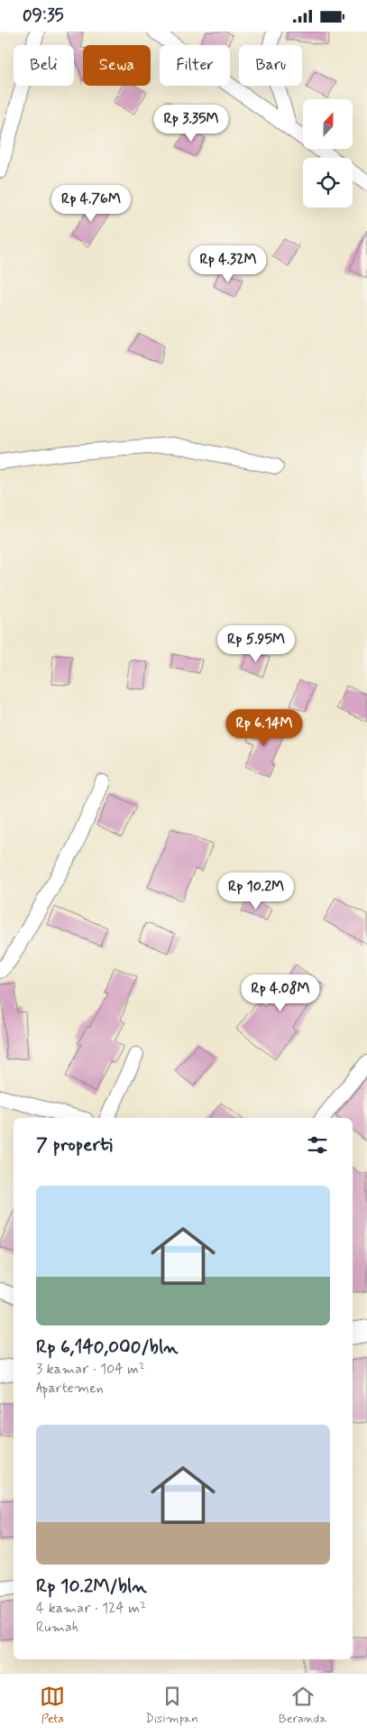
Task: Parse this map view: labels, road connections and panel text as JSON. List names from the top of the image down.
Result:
{
  "north": "top",
  "page": {
    "status": "09:35",
    "chip": [
      "Beli",
      "Sewa",
      "Filter",
      "Baru"
    ],
    "price": [
      "Rp 3.35M",
      "Rp 4.76M",
      "Rp 4.32M",
      "Rp 5.95M",
      "Rp 6.14M",
      "Rp 10.2M",
      "Rp 4.08M"
    ],
    "heading": "7 properti",
    "list": [
      {
        "name": "Rp 6,140,000/bln",
        "note": "3 kamar · 104 m² · Apartemen"
      },
      {
        "name": "Rp 10.2M/bln",
        "note": "4 kamar · 124 m² · Rumah"
      }
    ],
    "tabs": ["Peta", "Disimpan", "Beranda"]
  }
}
